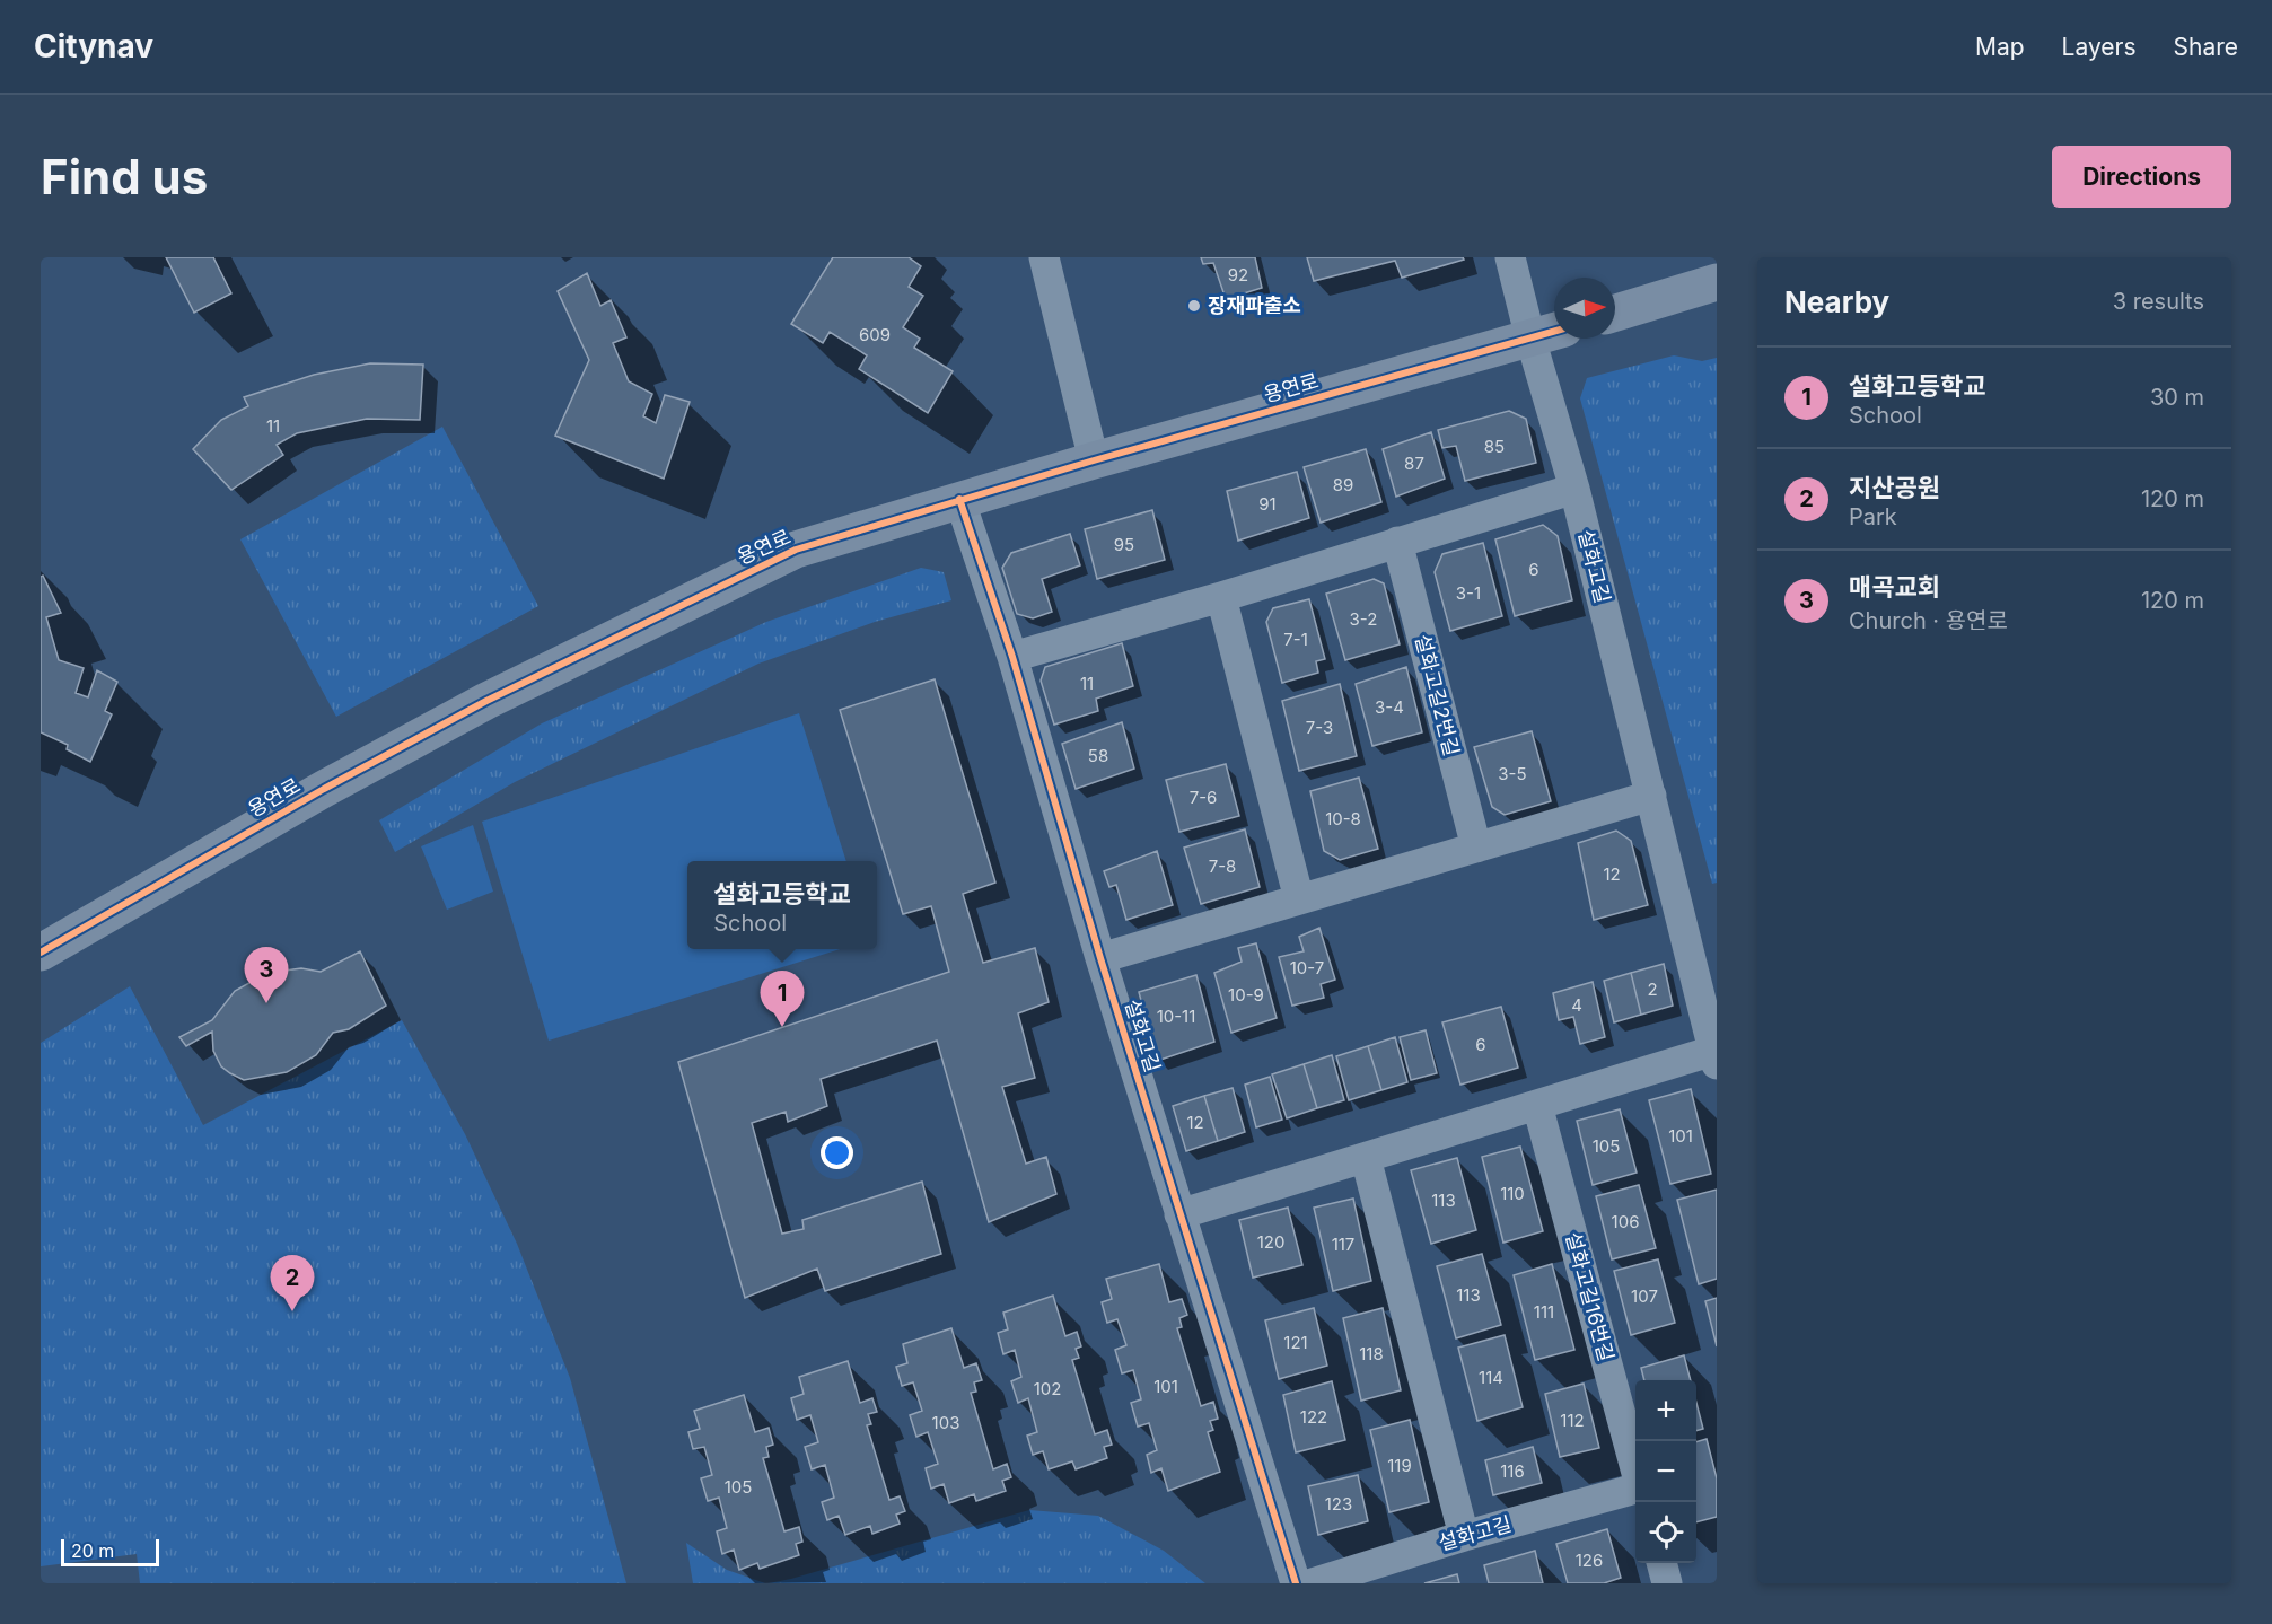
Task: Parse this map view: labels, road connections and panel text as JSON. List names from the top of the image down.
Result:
{
  "streets": {
    "street": [
      "용연로",
      "설화고길",
      "설화고길2번길",
      "설화고길16번길"
    ]
  },
  "crossings": [
    ["용연로", "설화고길"]
  ],
  "places": ["장재파출소"],
  "house_numbers": [
    "92",
    "609",
    "11",
    "85",
    "87",
    "89",
    "91",
    "95",
    "6",
    "3-1",
    "3-2",
    "7-1",
    "11",
    "3-4",
    "7-3",
    "58",
    "3-5",
    "7-6",
    "10-8",
    "7-8",
    "12",
    "10-7",
    "2",
    "10-9",
    "4",
    "10-11",
    "6",
    "12",
    "101",
    "105",
    "110",
    "113",
    "106",
    "120",
    "117",
    "113",
    "107",
    "111",
    "121",
    "118",
    "114",
    "101",
    "102",
    "122",
    "112",
    "103",
    "119",
    "116",
    "105",
    "123",
    "126"
  ],
  "scale_bar": "20 m",
  "north": "right",
  "page": {
    "header": "Citynav",
    "nav": ["Map", "Layers", "Share"],
    "buttons": "Directions",
    "title": "Find us",
    "heading": ["Nearby", "3 results"],
    "list": [
      {
        "mark": "1",
        "name": "설화고등학교",
        "note": "School",
        "value": "30 m"
      },
      {
        "mark": "2",
        "name": "지산공원",
        "note": "Park",
        "value": "120 m"
      },
      {
        "mark": "3",
        "name": "매곡교회",
        "note": "Church · 용연로",
        "value": "120 m"
      }
    ],
    "popup": ["설화고등학교", "School"],
    "pins": ["3", "1", "2"],
    "map_buttons": ["+", "−"],
    "scale": "20 m"
  }
}
